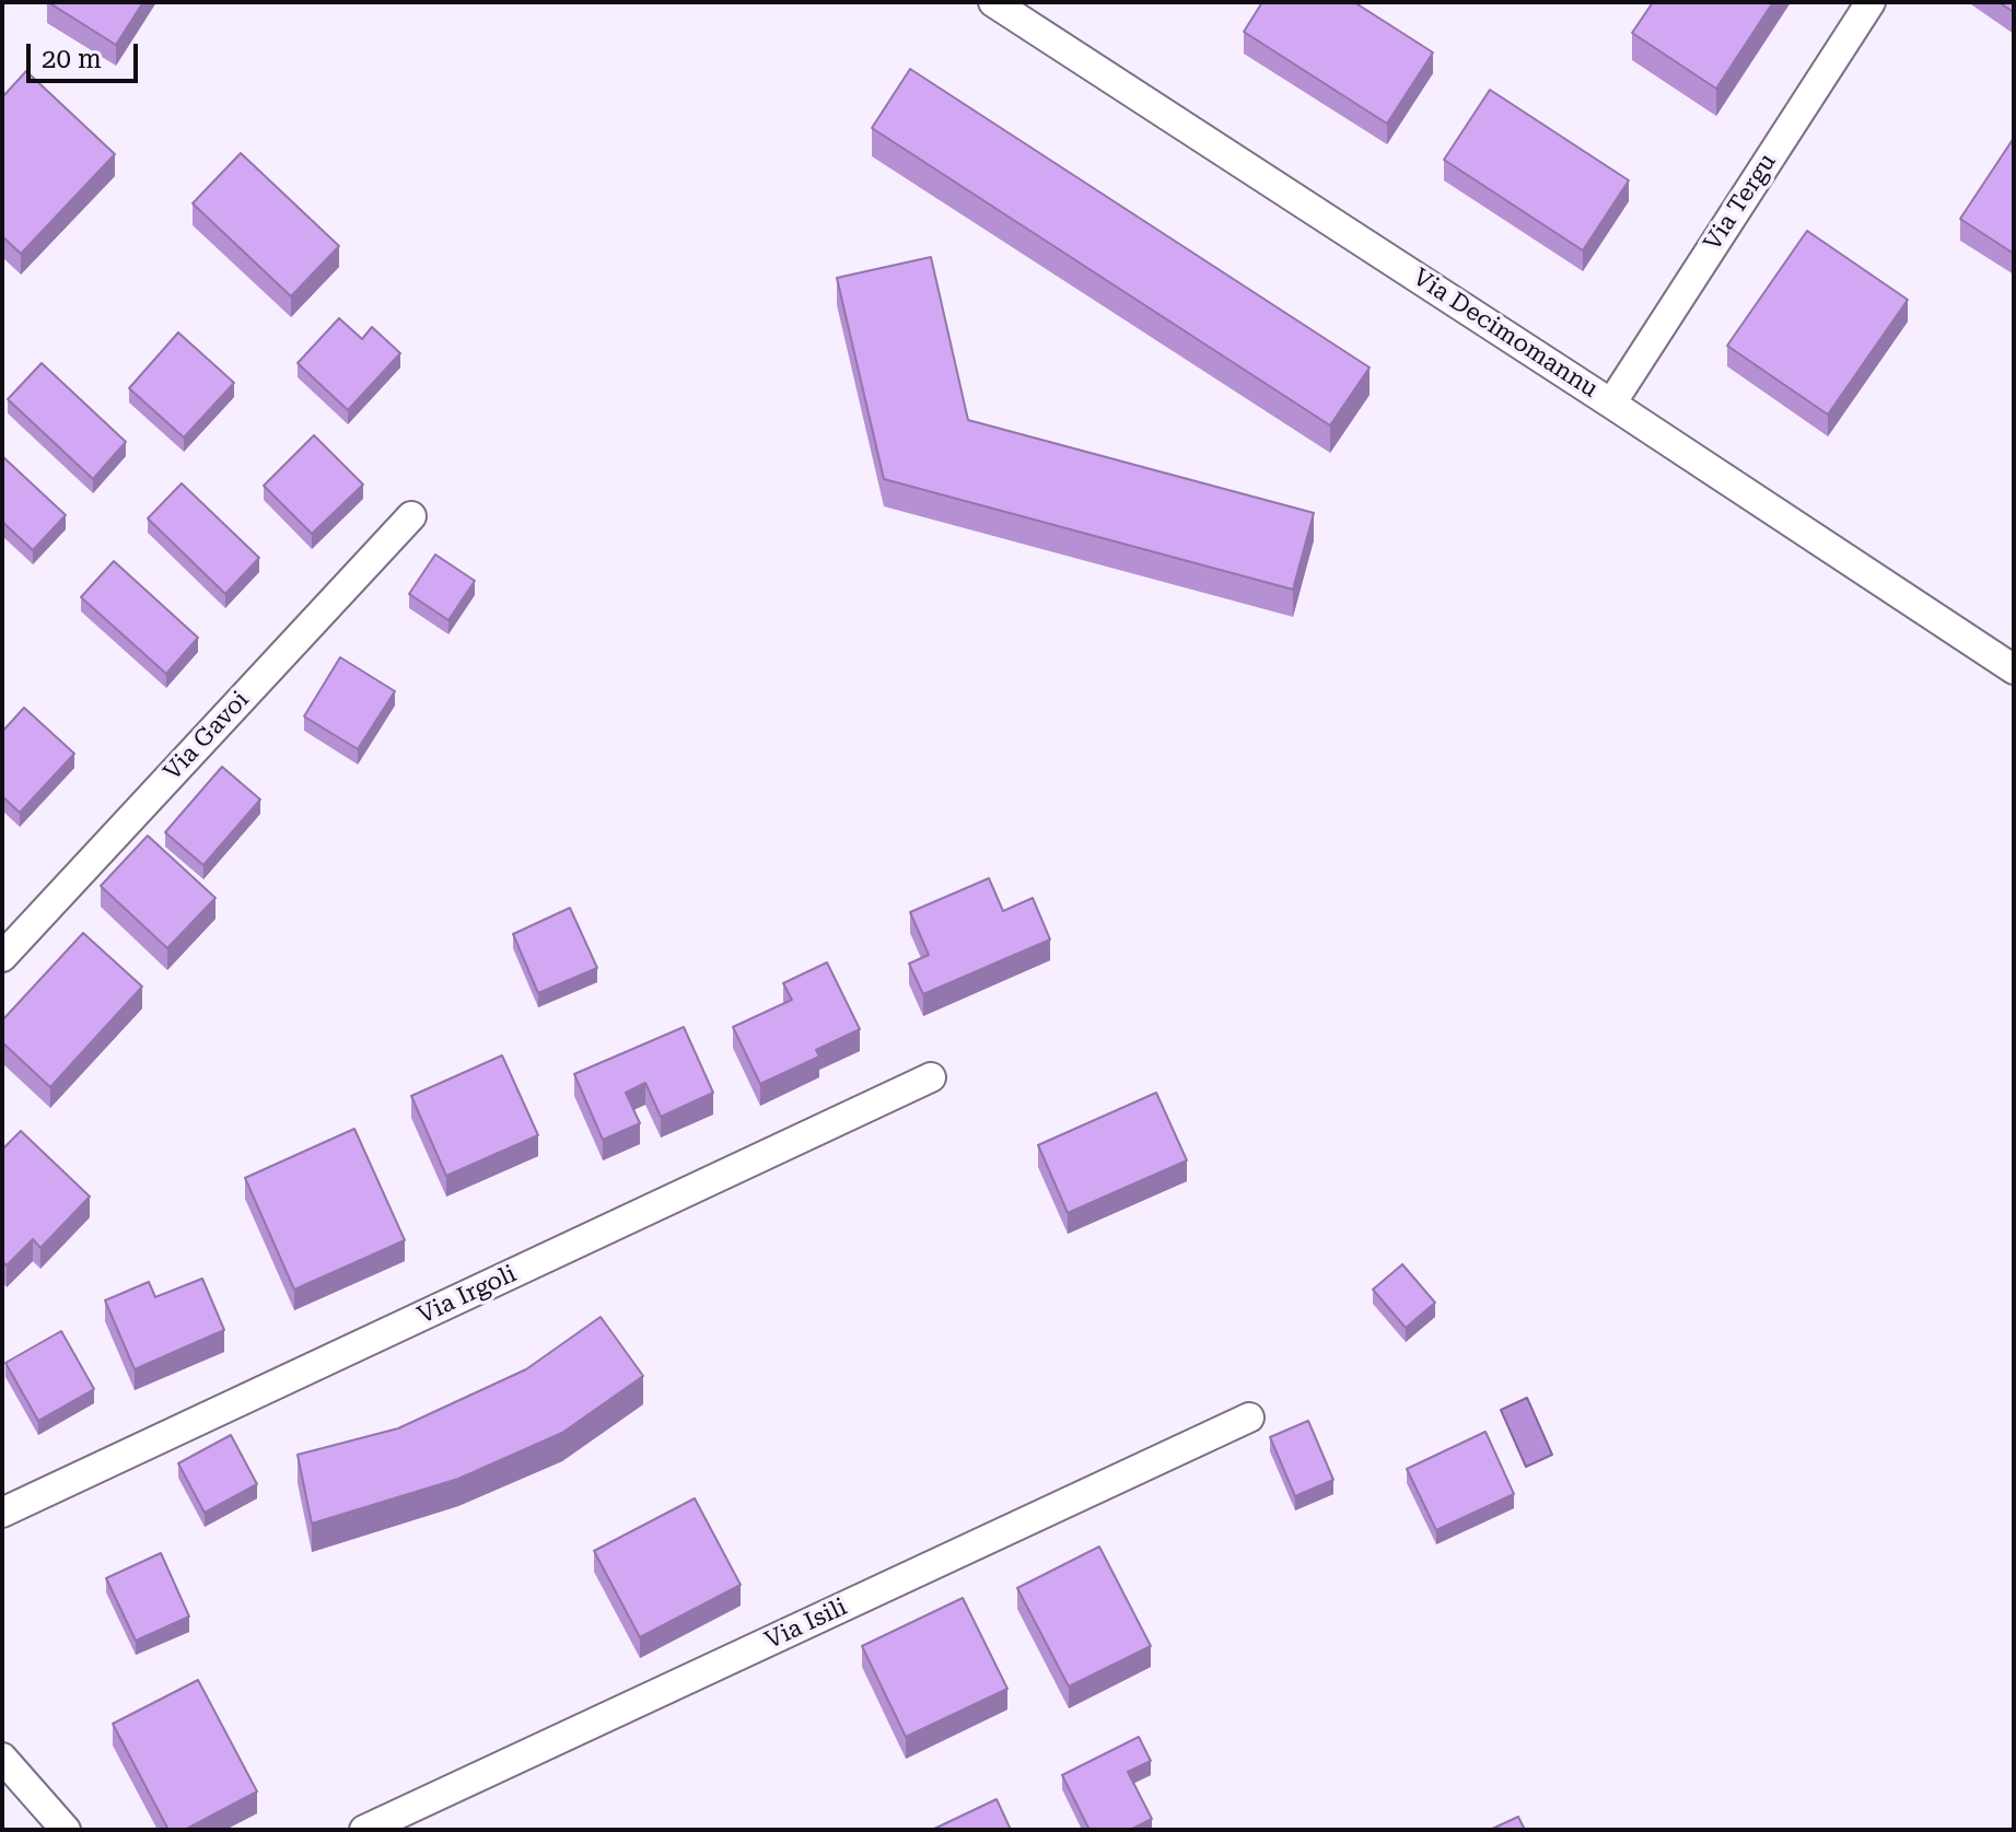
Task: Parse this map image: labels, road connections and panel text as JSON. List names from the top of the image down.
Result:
{
  "streets": {
    "street": [
      "Via Tergu",
      "Via Decimomannu",
      "Via Gavoi",
      "Via Irgoli",
      "Via Isili"
    ]
  },
  "crossings": [
    ["Via Tergu", "Via Decimomannu"]
  ],
  "scale_bar": "20 m"
}
